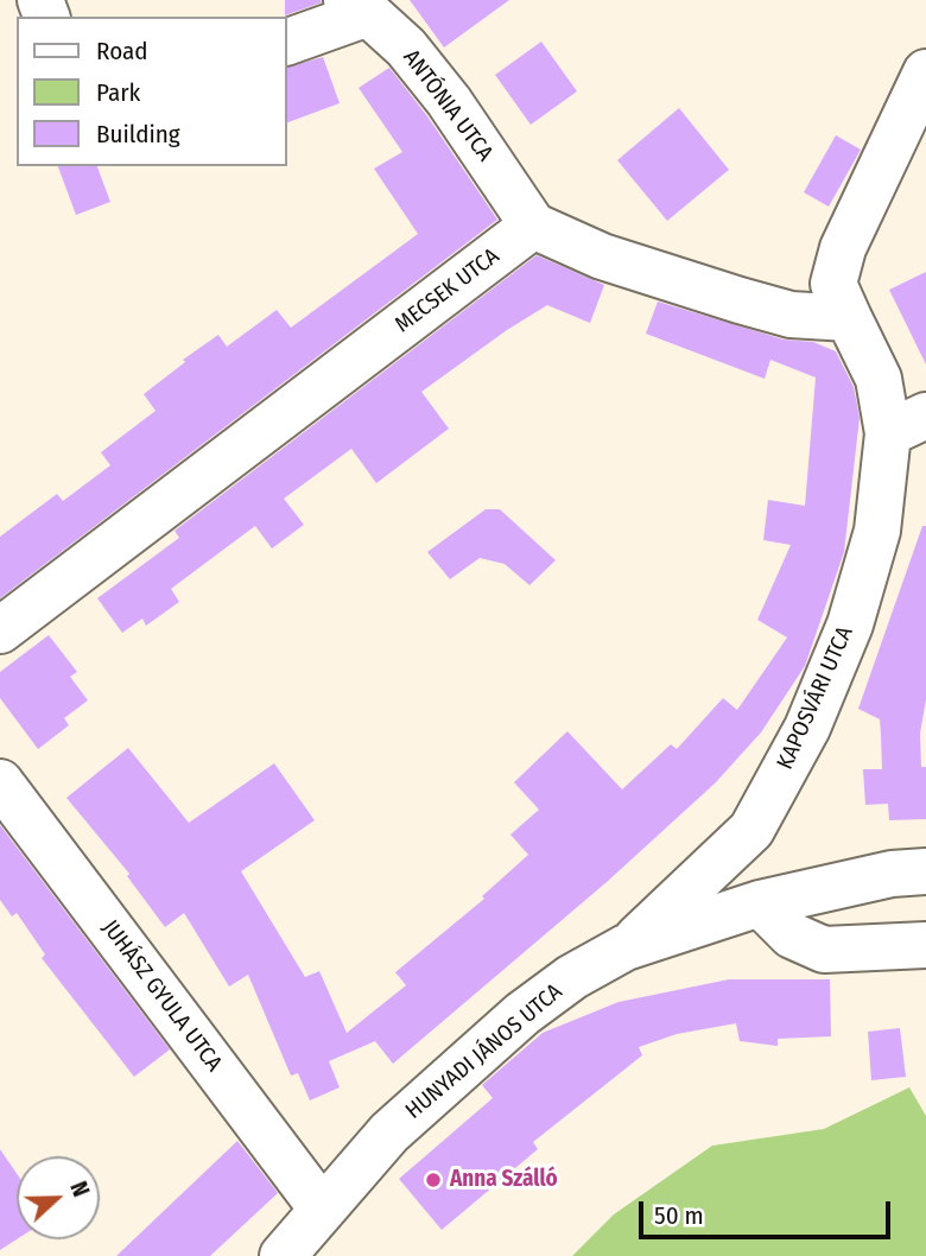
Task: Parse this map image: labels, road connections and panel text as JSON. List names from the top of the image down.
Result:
{
  "streets": {
    "street": [
      "ANTÓNIA UTCA",
      "MECSEK UTCA",
      "KAPOSVÁRI UTCA",
      "JUHÁSZ GYULA UTCA",
      "HUNYADI JÁNOS UTCA"
    ]
  },
  "crossings": [
    ["ANTÓNIA UTCA", "MECSEK UTCA"],
    ["KAPOSVÁRI UTCA", "HUNYADI JÁNOS UTCA"],
    ["JUHÁSZ GYULA UTCA", "HUNYADI JÁNOS UTCA"]
  ],
  "places": ["Anna Szálló"],
  "legend": ["Road", "Park", "Building"],
  "scale_bar": "50 m",
  "north": "right"
}
